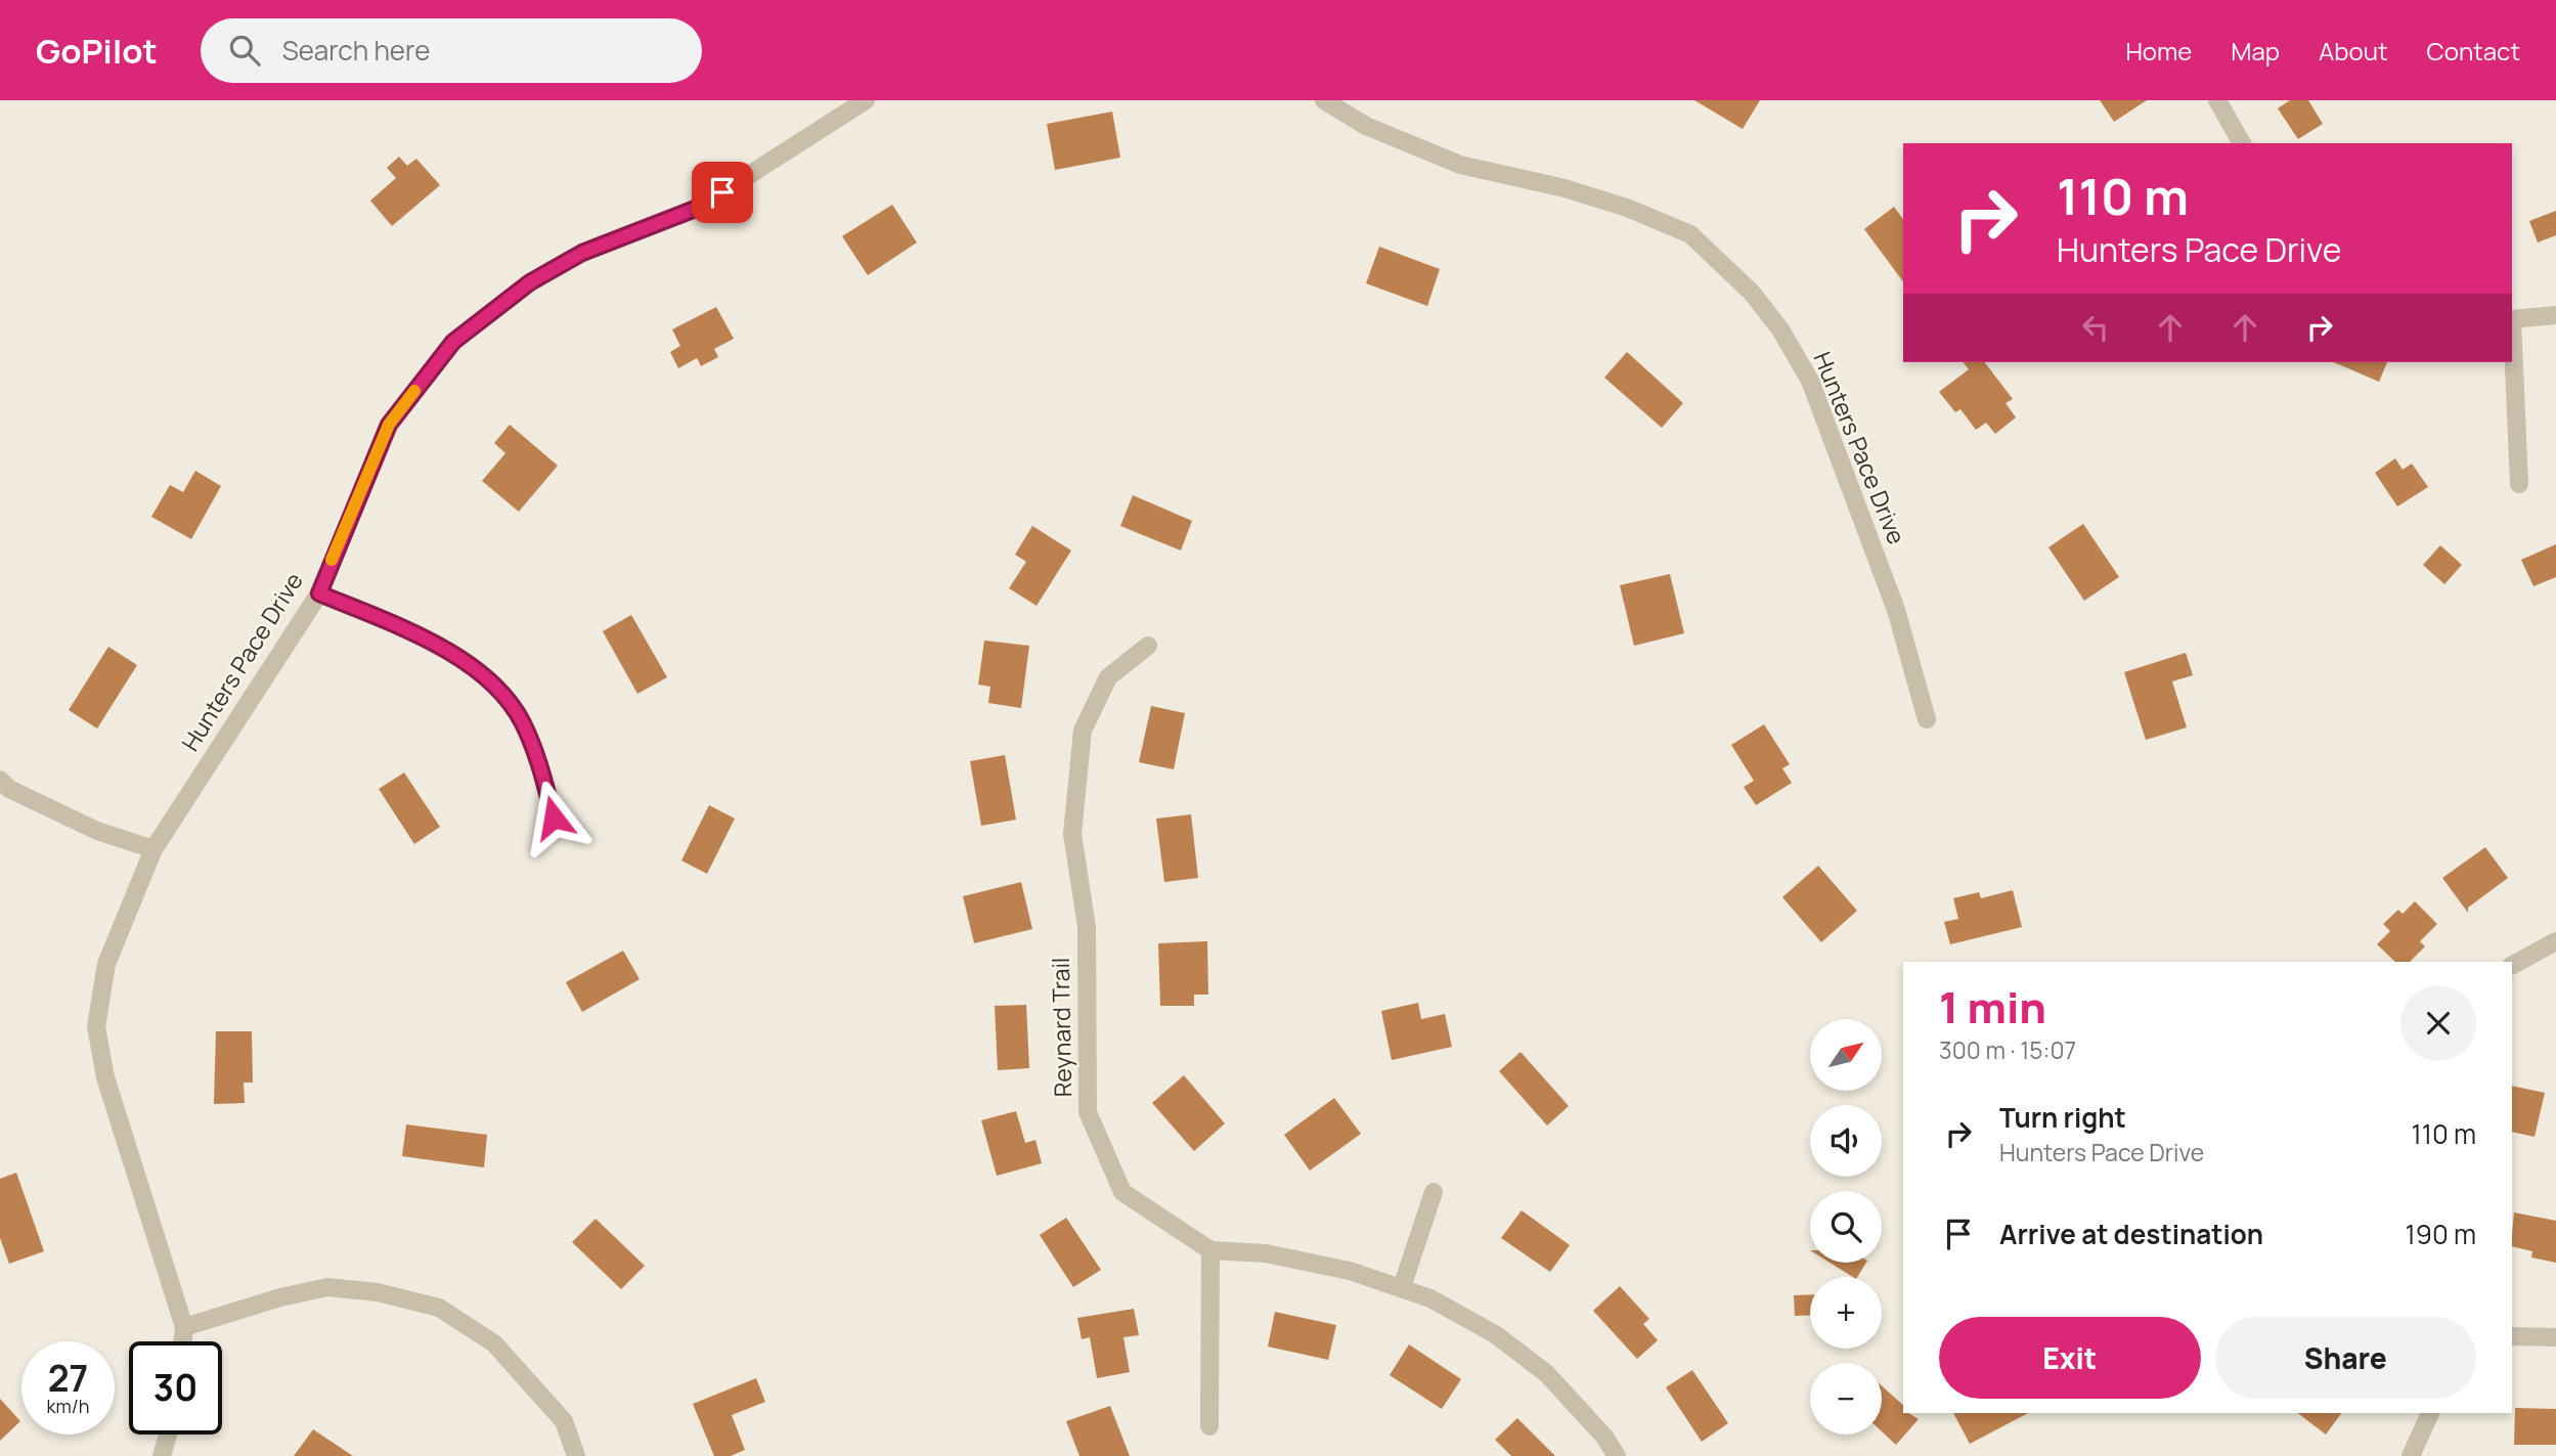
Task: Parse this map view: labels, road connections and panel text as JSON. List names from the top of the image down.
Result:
{
  "streets": {
    "street": ["Hunters Pace Drive", "Reynard Trail"]
  },
  "north": "top right",
  "page": {
    "header": "GoPilot",
    "search": "Search here",
    "nav": [
      "Home",
      "Map",
      "About",
      "Contact"
    ],
    "turn": ["110 m", "Hunters Pace Drive"],
    "heading": ["1 min", "300 m · 15:07"],
    "map_buttons": ["+", "−"],
    "list": [
      {
        "name": "Turn right",
        "note": "Hunters Pace Drive",
        "value": "110 m"
      },
      {
        "name": "Arrive at destination",
        "value": "190 m"
      }
    ],
    "buttons": ["Exit", "Share"],
    "speed": "27 km/h",
    "limit": "30"
  }
}
